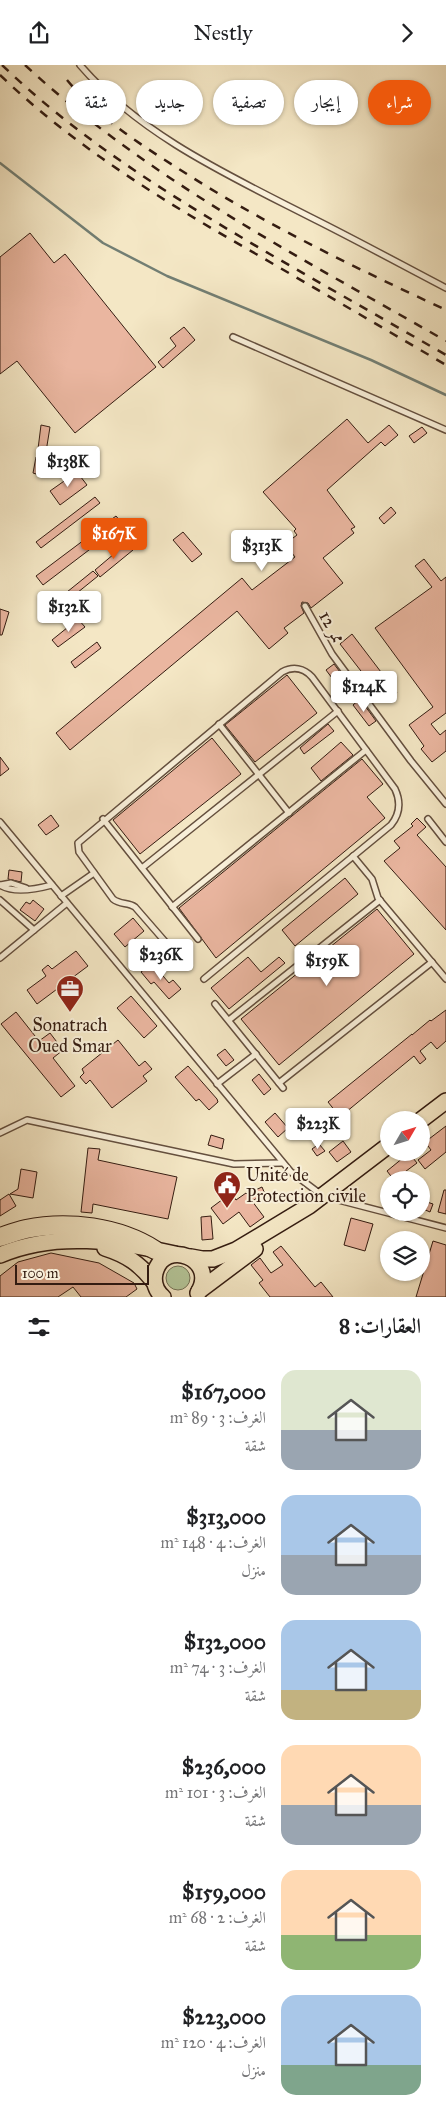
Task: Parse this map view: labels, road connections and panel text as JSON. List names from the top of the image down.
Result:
{
  "streets": {
    "lane": ["ممر 12"]
  },
  "places": {
    "office": ["Sonatrach Oued Smar"],
    "public building": ["Unité de Protection civile"]
  },
  "scale_bar": "100 m",
  "north": "top right",
  "page": {
    "header": "Nestly",
    "chip": [
      "شراء",
      "إيجار",
      "تصفية",
      "جديد",
      "شقة"
    ],
    "price": [
      "$138K",
      "$167K",
      "$313K",
      "$132K",
      "$124K",
      "$236K",
      "$159K",
      "$223K"
    ],
    "scale": "100 m",
    "heading": "العقارات: 8",
    "list": [
      {
        "name": "$167,000",
        "note": "الغرف: 3 · 89 m² · شقة"
      },
      {
        "name": "$313,000",
        "note": "الغرف: 4 · 148 m² · منزل"
      },
      {
        "name": "$132,000",
        "note": "الغرف: 3 · 74 m² · شقة"
      },
      {
        "name": "$236,000",
        "note": "الغرف: 3 · 101 m² · شقة"
      },
      {
        "name": "$159,000",
        "note": "الغرف: 2 · 68 m² · شقة"
      },
      {
        "name": "$223,000",
        "note": "الغرف: 4 · 120 m² · منزل"
      }
    ]
  }
}
